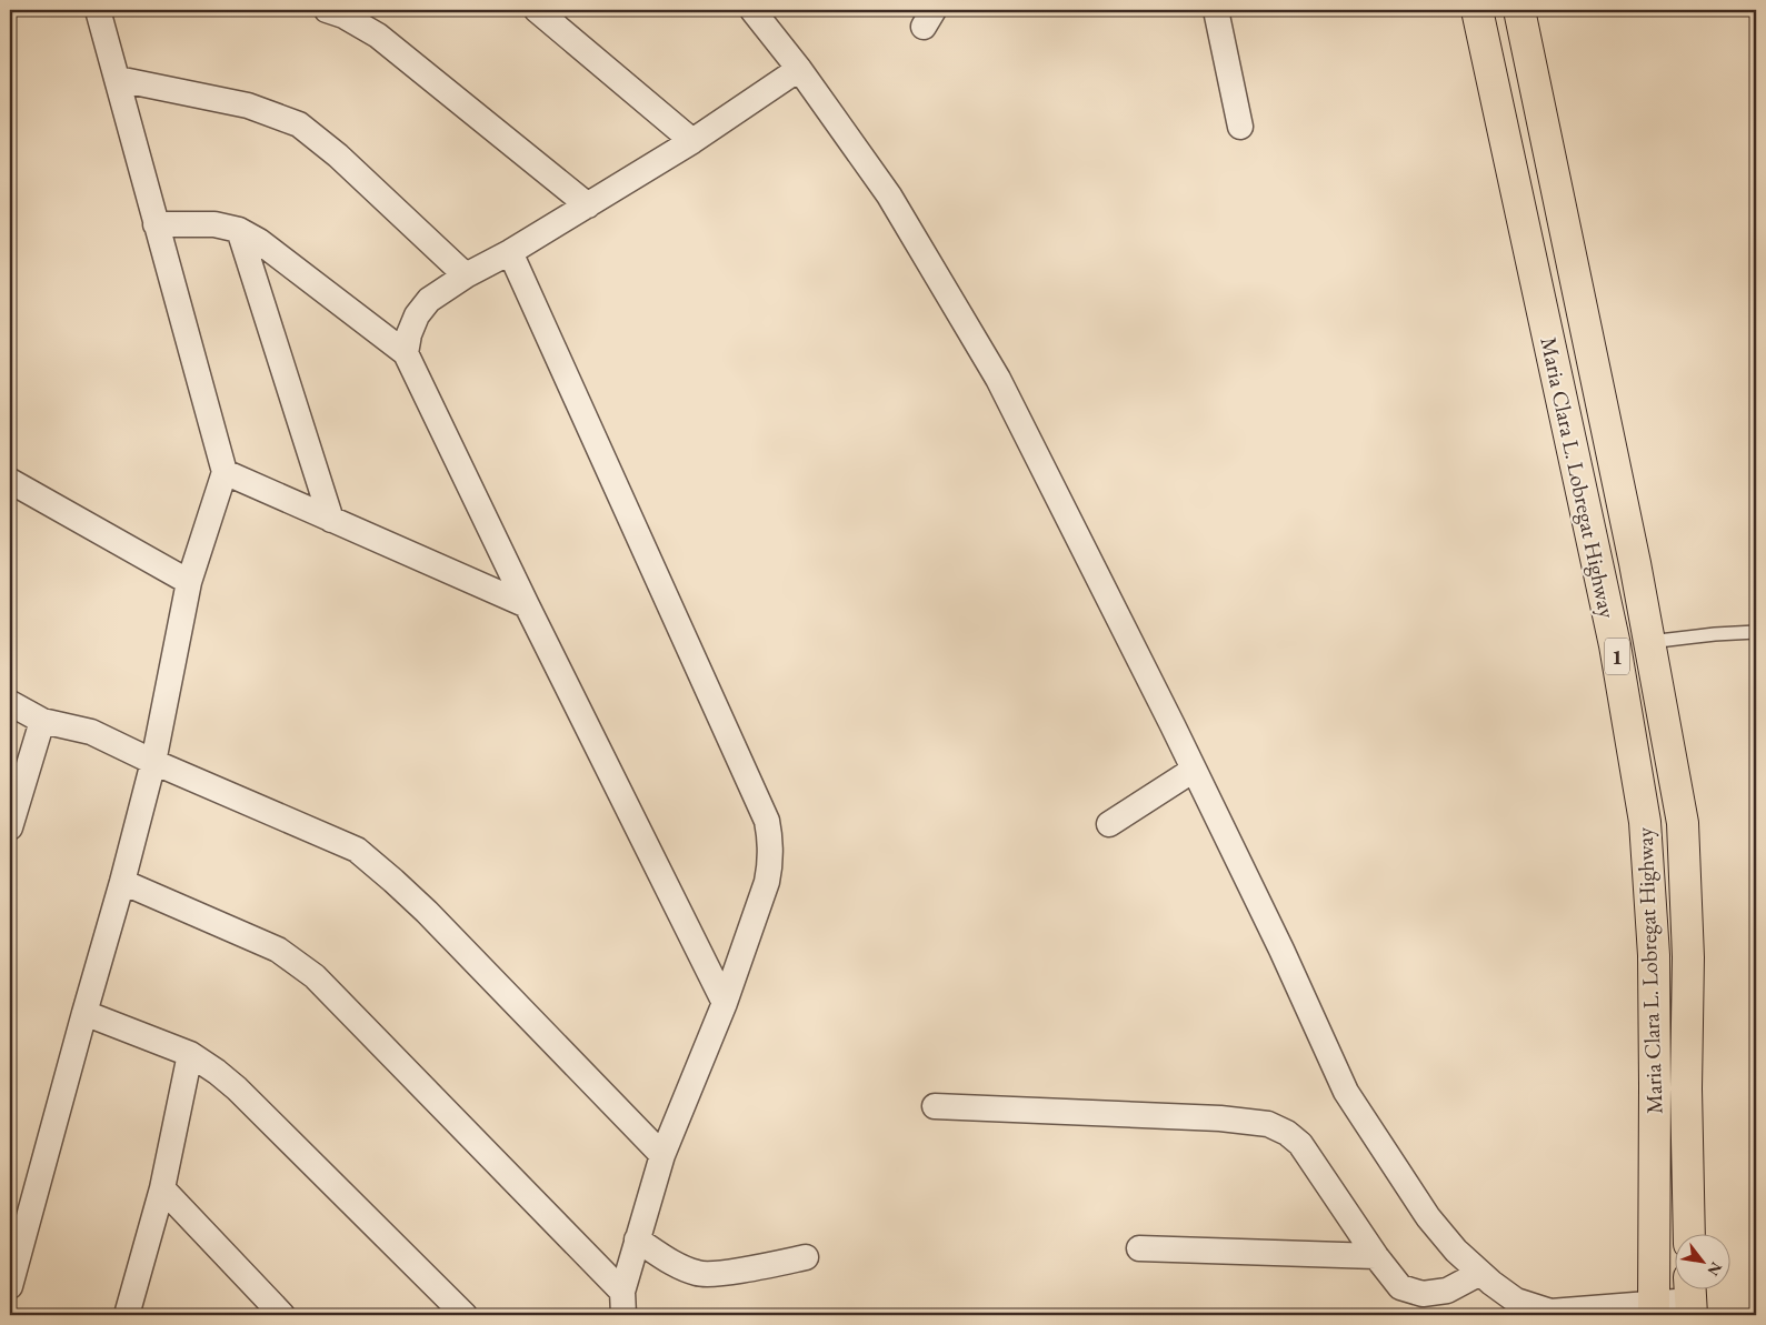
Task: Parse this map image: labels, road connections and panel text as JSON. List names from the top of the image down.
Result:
{
  "streets": {
    "highway": ["Maria Clara L. Lobregat Highway", "1"]
  },
  "north": "bottom right"
}
